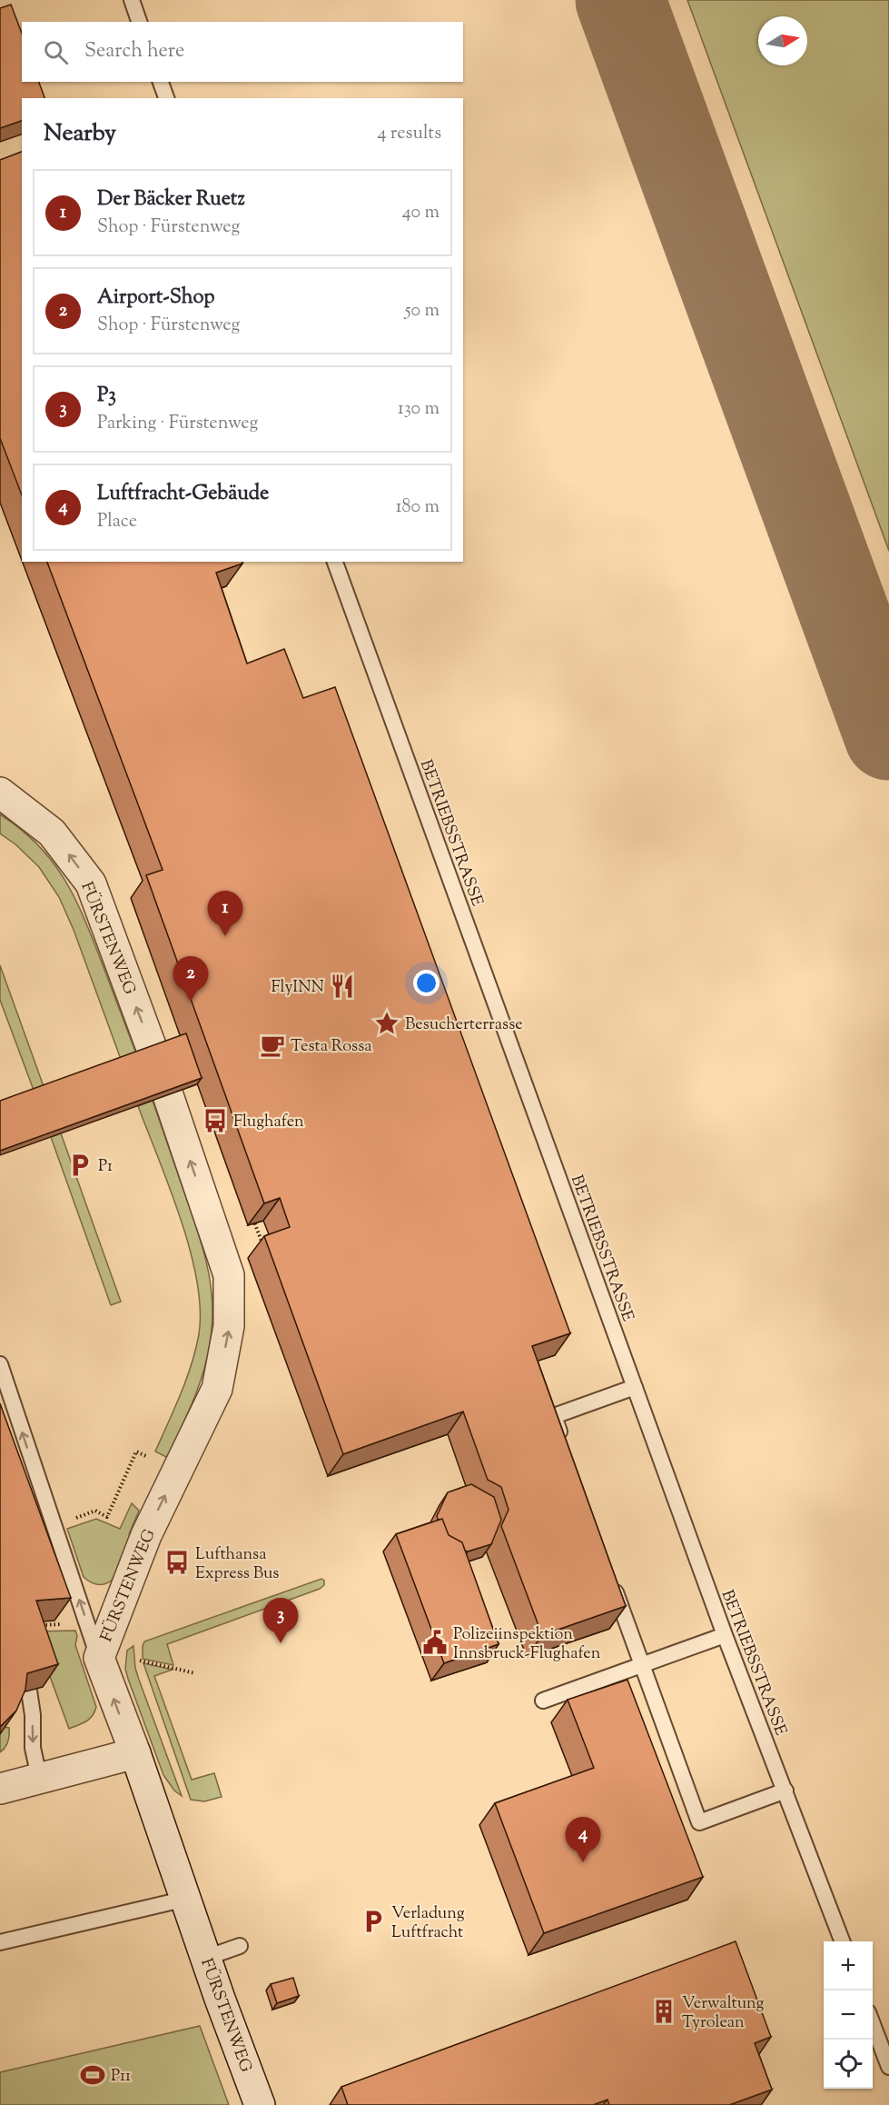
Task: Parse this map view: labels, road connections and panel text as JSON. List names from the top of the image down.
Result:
{
  "streets": {
    "street": ["FÜRSTENWEG"],
    "lane": ["BETRIEBSSTRASSE"]
  },
  "one_way": ["FÜRSTENWEG"],
  "places": {
    "restaurant": ["FlyINN"],
    "place": ["Besucherterrasse"],
    "cafe": ["Testa Rossa"],
    "bus stop": ["Flughafen", "Lufthansa Express Bus"],
    "parking": ["P1", "Verladung Luftfracht"],
    "public building": ["Polizeiinspektion Innsbruck-Flughafen"],
    "building": ["Verwaltung Tyrolean"],
    "sports": ["P11"]
  },
  "north": "right",
  "page": {
    "search": "Search here",
    "heading": ["Nearby", "4 results"],
    "list": [
      {
        "mark": "1",
        "name": "Der Bäcker Ruetz",
        "note": "Shop · Fürstenweg",
        "value": "40 m"
      },
      {
        "mark": "2",
        "name": "Airport-Shop",
        "note": "Shop · Fürstenweg",
        "value": "50 m"
      },
      {
        "mark": "3",
        "name": "P3",
        "note": "Parking · Fürstenweg",
        "value": "130 m"
      },
      {
        "mark": "4",
        "name": "Luftfracht-Gebäude",
        "note": "Place",
        "value": "180 m"
      }
    ],
    "pins": [
      "1",
      "2",
      "3",
      "4"
    ],
    "map_buttons": ["+", "−"]
  }
}
